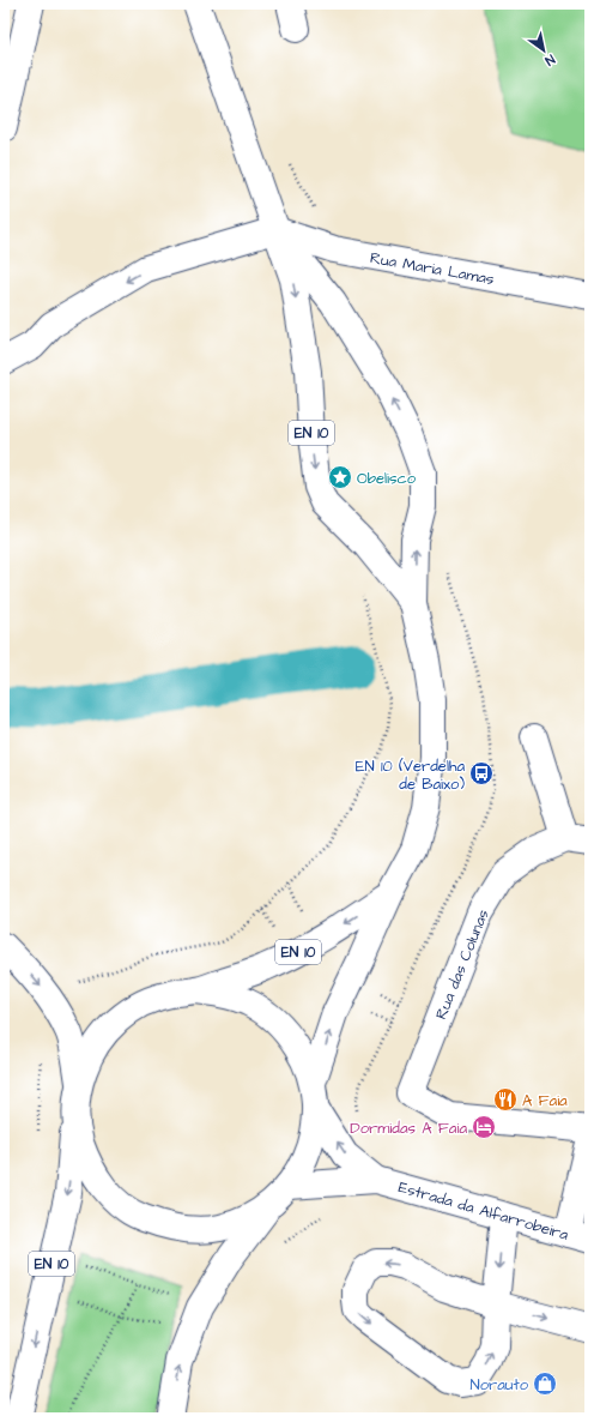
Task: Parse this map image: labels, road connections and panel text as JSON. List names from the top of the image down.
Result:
{
  "streets": {
    "main road": [
      "Rua Maria Lamas",
      "EN 10",
      "Rua das Colunas",
      "Estrada da Alfarrobeira"
    ]
  },
  "crossings": [
    ["Rua Maria Lamas", "EN 10"],
    ["EN 10", "Estrada da Alfarrobeira"]
  ],
  "places": {
    "place": ["Obelisco"],
    "bus stop": ["EN 10 (Verdelha de Baixo)"],
    "restaurant": ["A Faia"],
    "hotel": ["Dormidas A Faia"],
    "shop": ["Norauto"]
  },
  "north": "bottom right"
}
